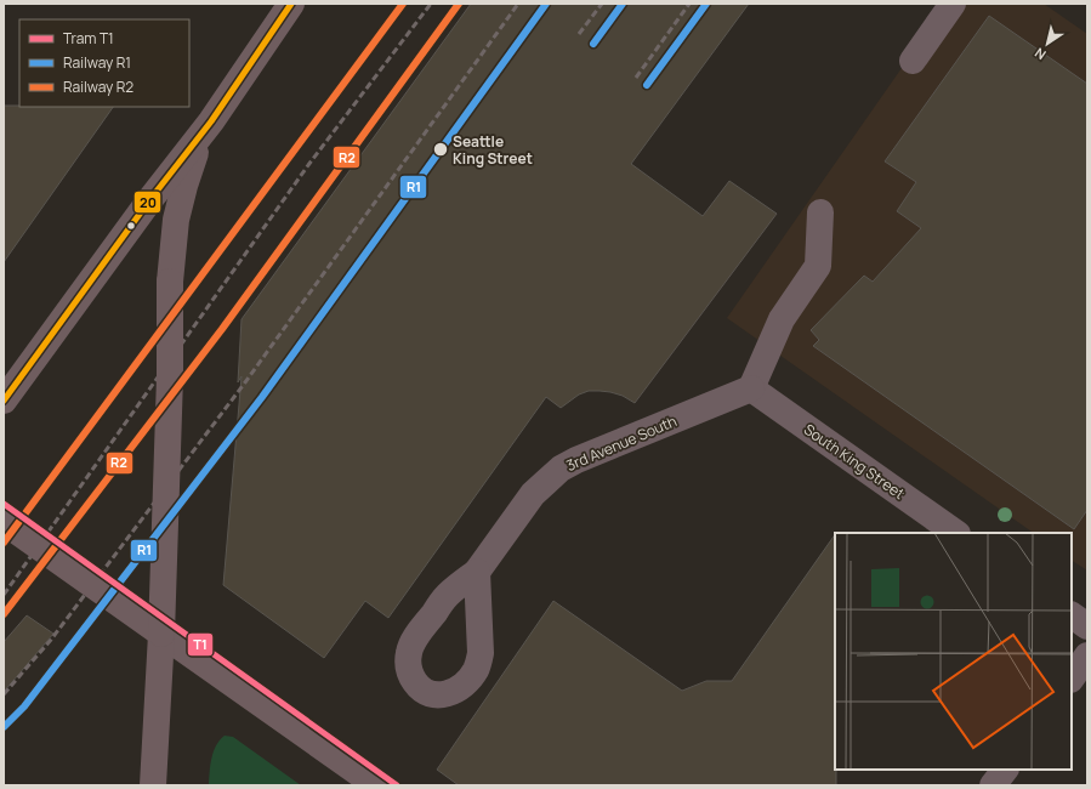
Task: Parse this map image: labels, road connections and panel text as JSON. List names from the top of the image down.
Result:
{
  "streets": {
    "street": ["3rd Avenue South", "South King Street"]
  },
  "crossings": [
    ["3rd Avenue South", "South King Street"]
  ],
  "places": ["Seattle King Street"],
  "lines": [
    "rail line R1",
    "rail line R2",
    "transit line 20",
    "tram line T1"
  ],
  "legend": ["Tram T1", "Railway R1", "Railway R2"],
  "north": "bottom left"
}
